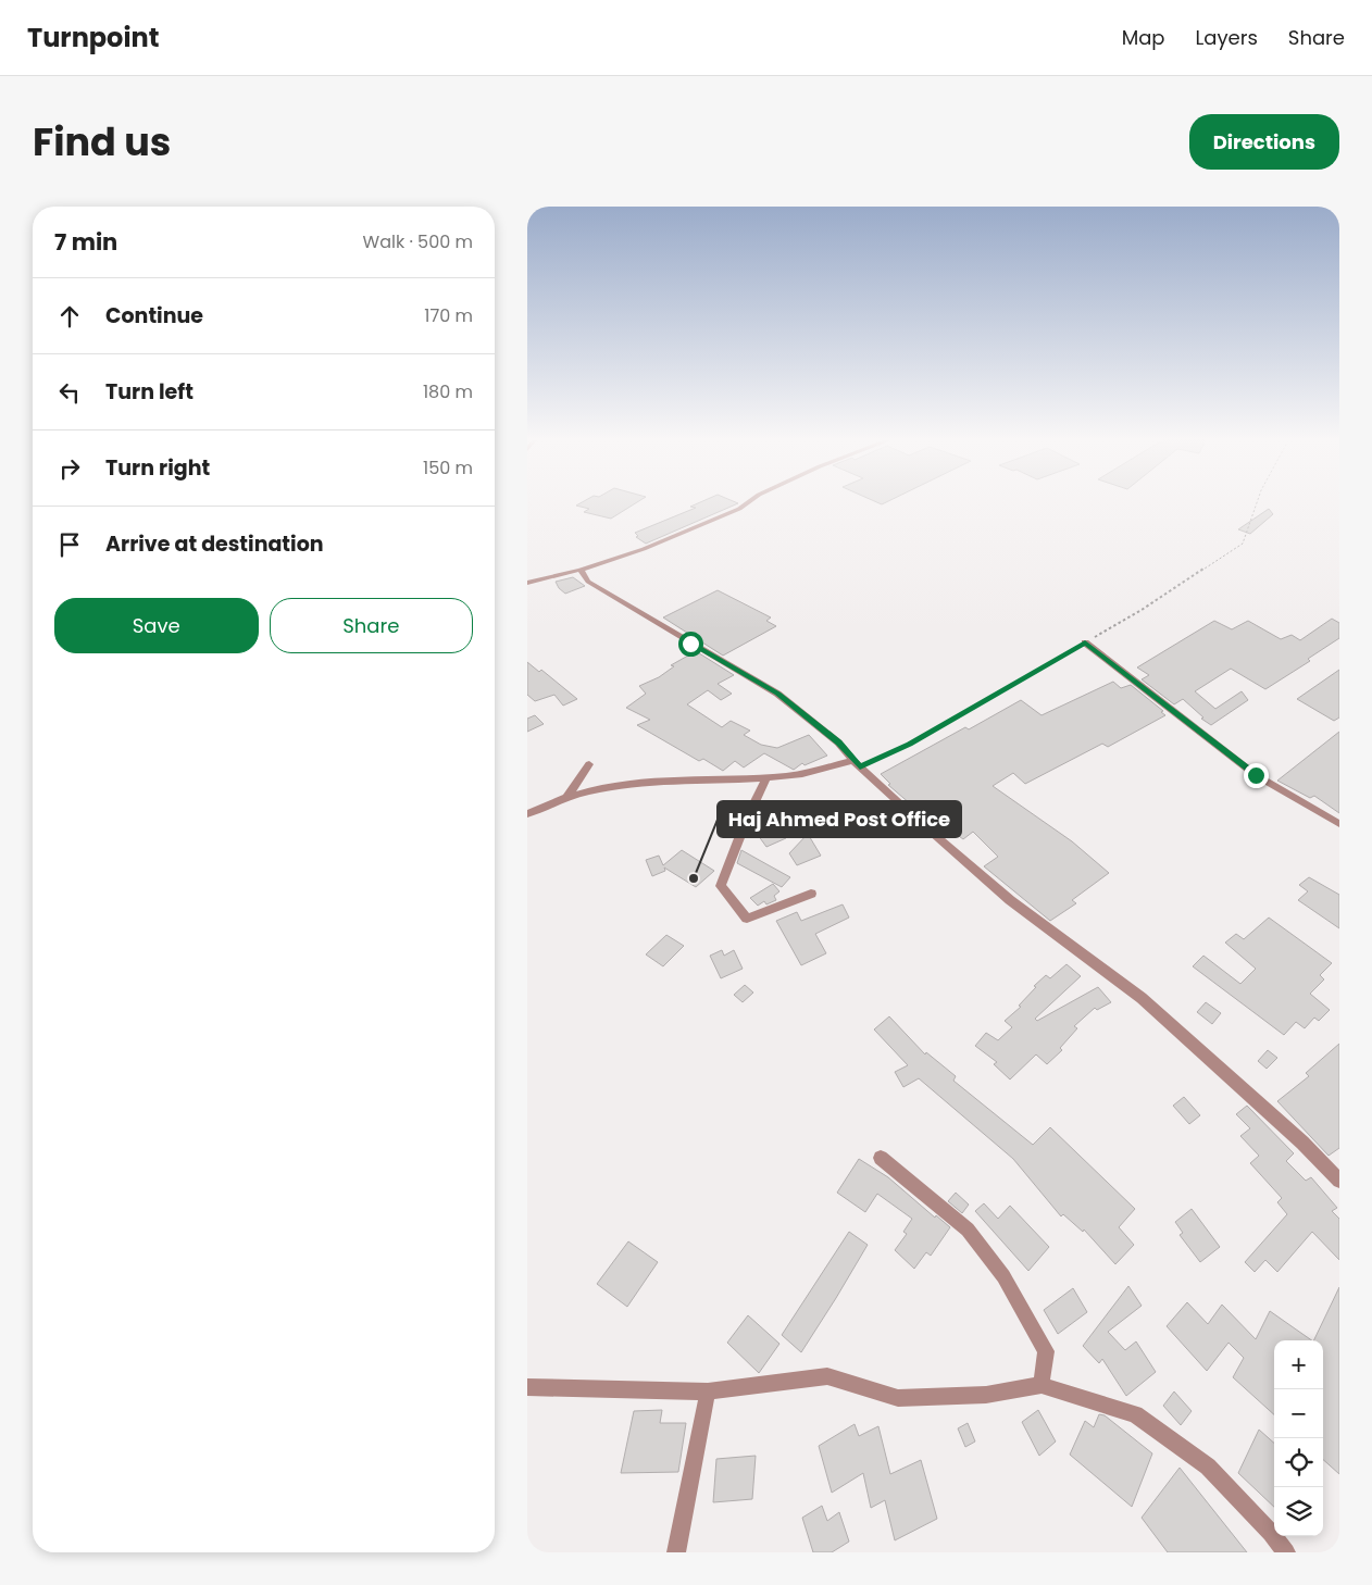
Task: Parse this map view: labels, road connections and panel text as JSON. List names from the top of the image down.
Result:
{
  "places": ["Haj Ahmed Post Office"],
  "page": {
    "header": "Turnpoint",
    "nav": ["Map", "Layers", "Share"],
    "title": "Find us",
    "buttons": [
      "Directions",
      ["Save", "Share"]
    ],
    "heading": ["7 min", "Walk · 500 m"],
    "list": [
      ["Continue", "170 m"],
      ["Turn left", "180 m"],
      ["Turn right", "150 m"],
      "Arrive at destination"
    ],
    "map_buttons": ["+", "−"]
  }
}
